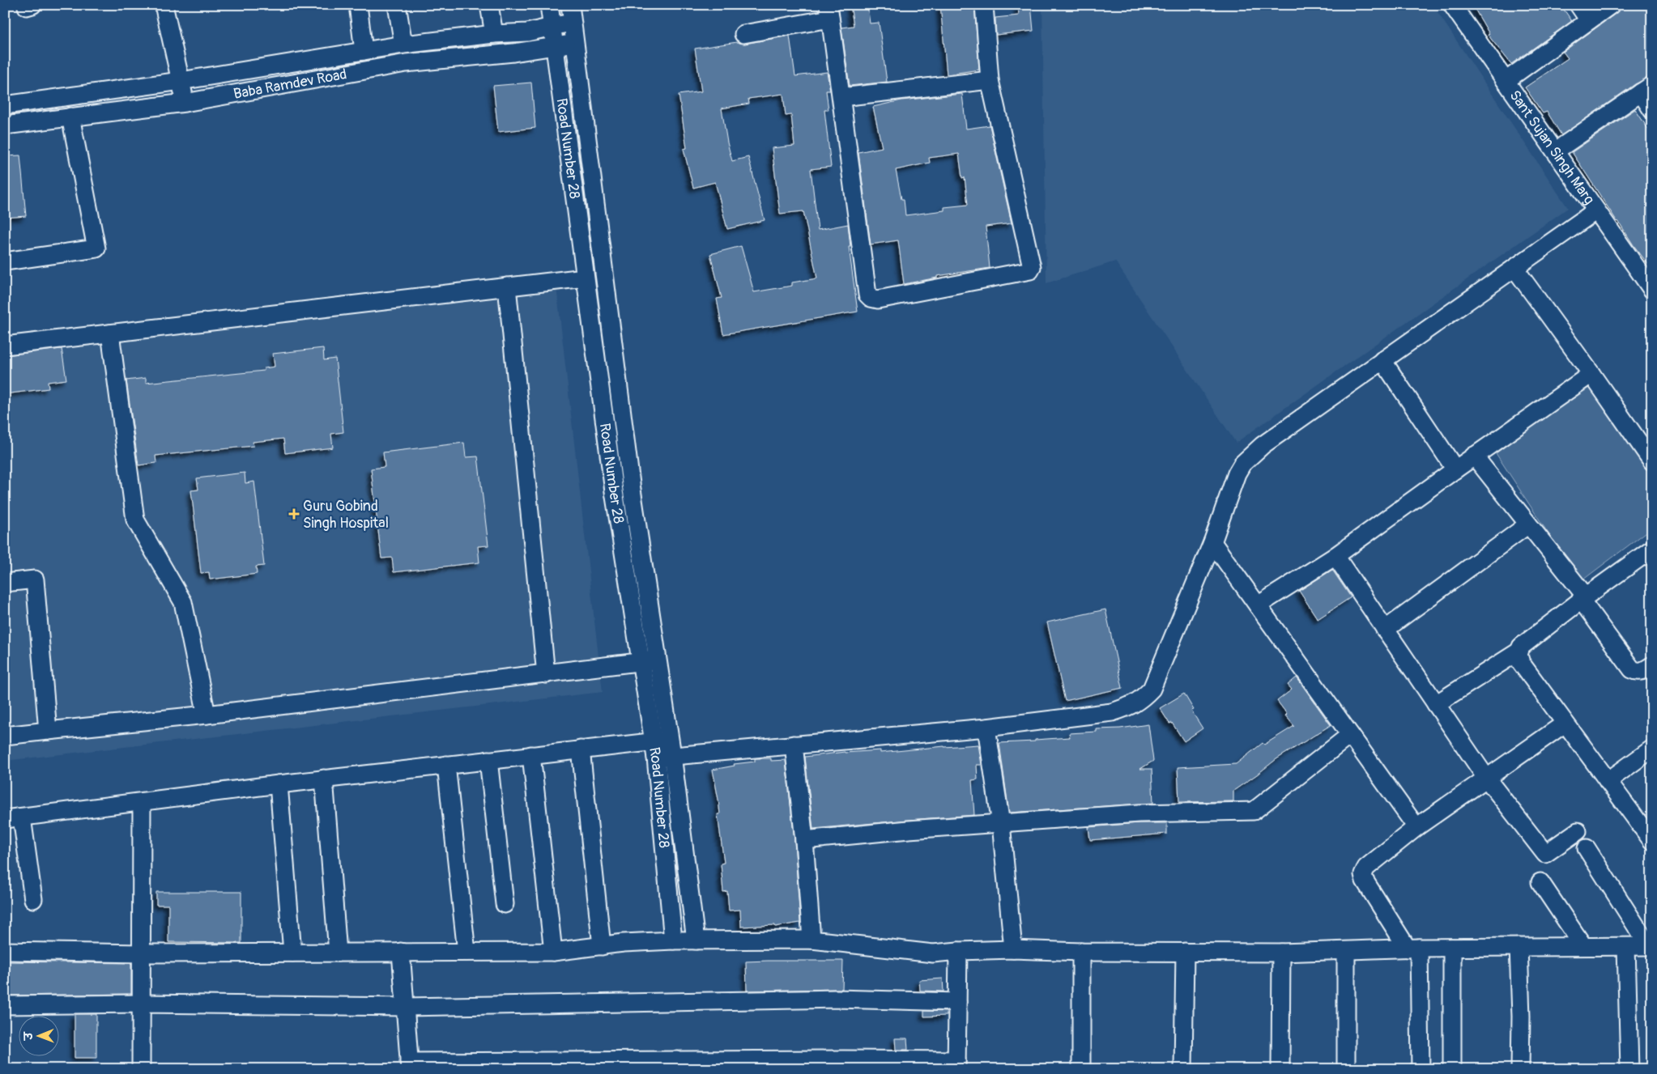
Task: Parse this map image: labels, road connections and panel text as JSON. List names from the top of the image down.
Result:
{
  "streets": {
    "street": ["Baba Ramdev Road", "Sant Sujan Singh Marg", "Road Number 28"]
  },
  "crossings": [
    ["Baba Ramdev Road", "Road Number 28"]
  ],
  "places": {
    "health": ["Guru Gobind Singh Hospital"]
  },
  "north": "left"
}
